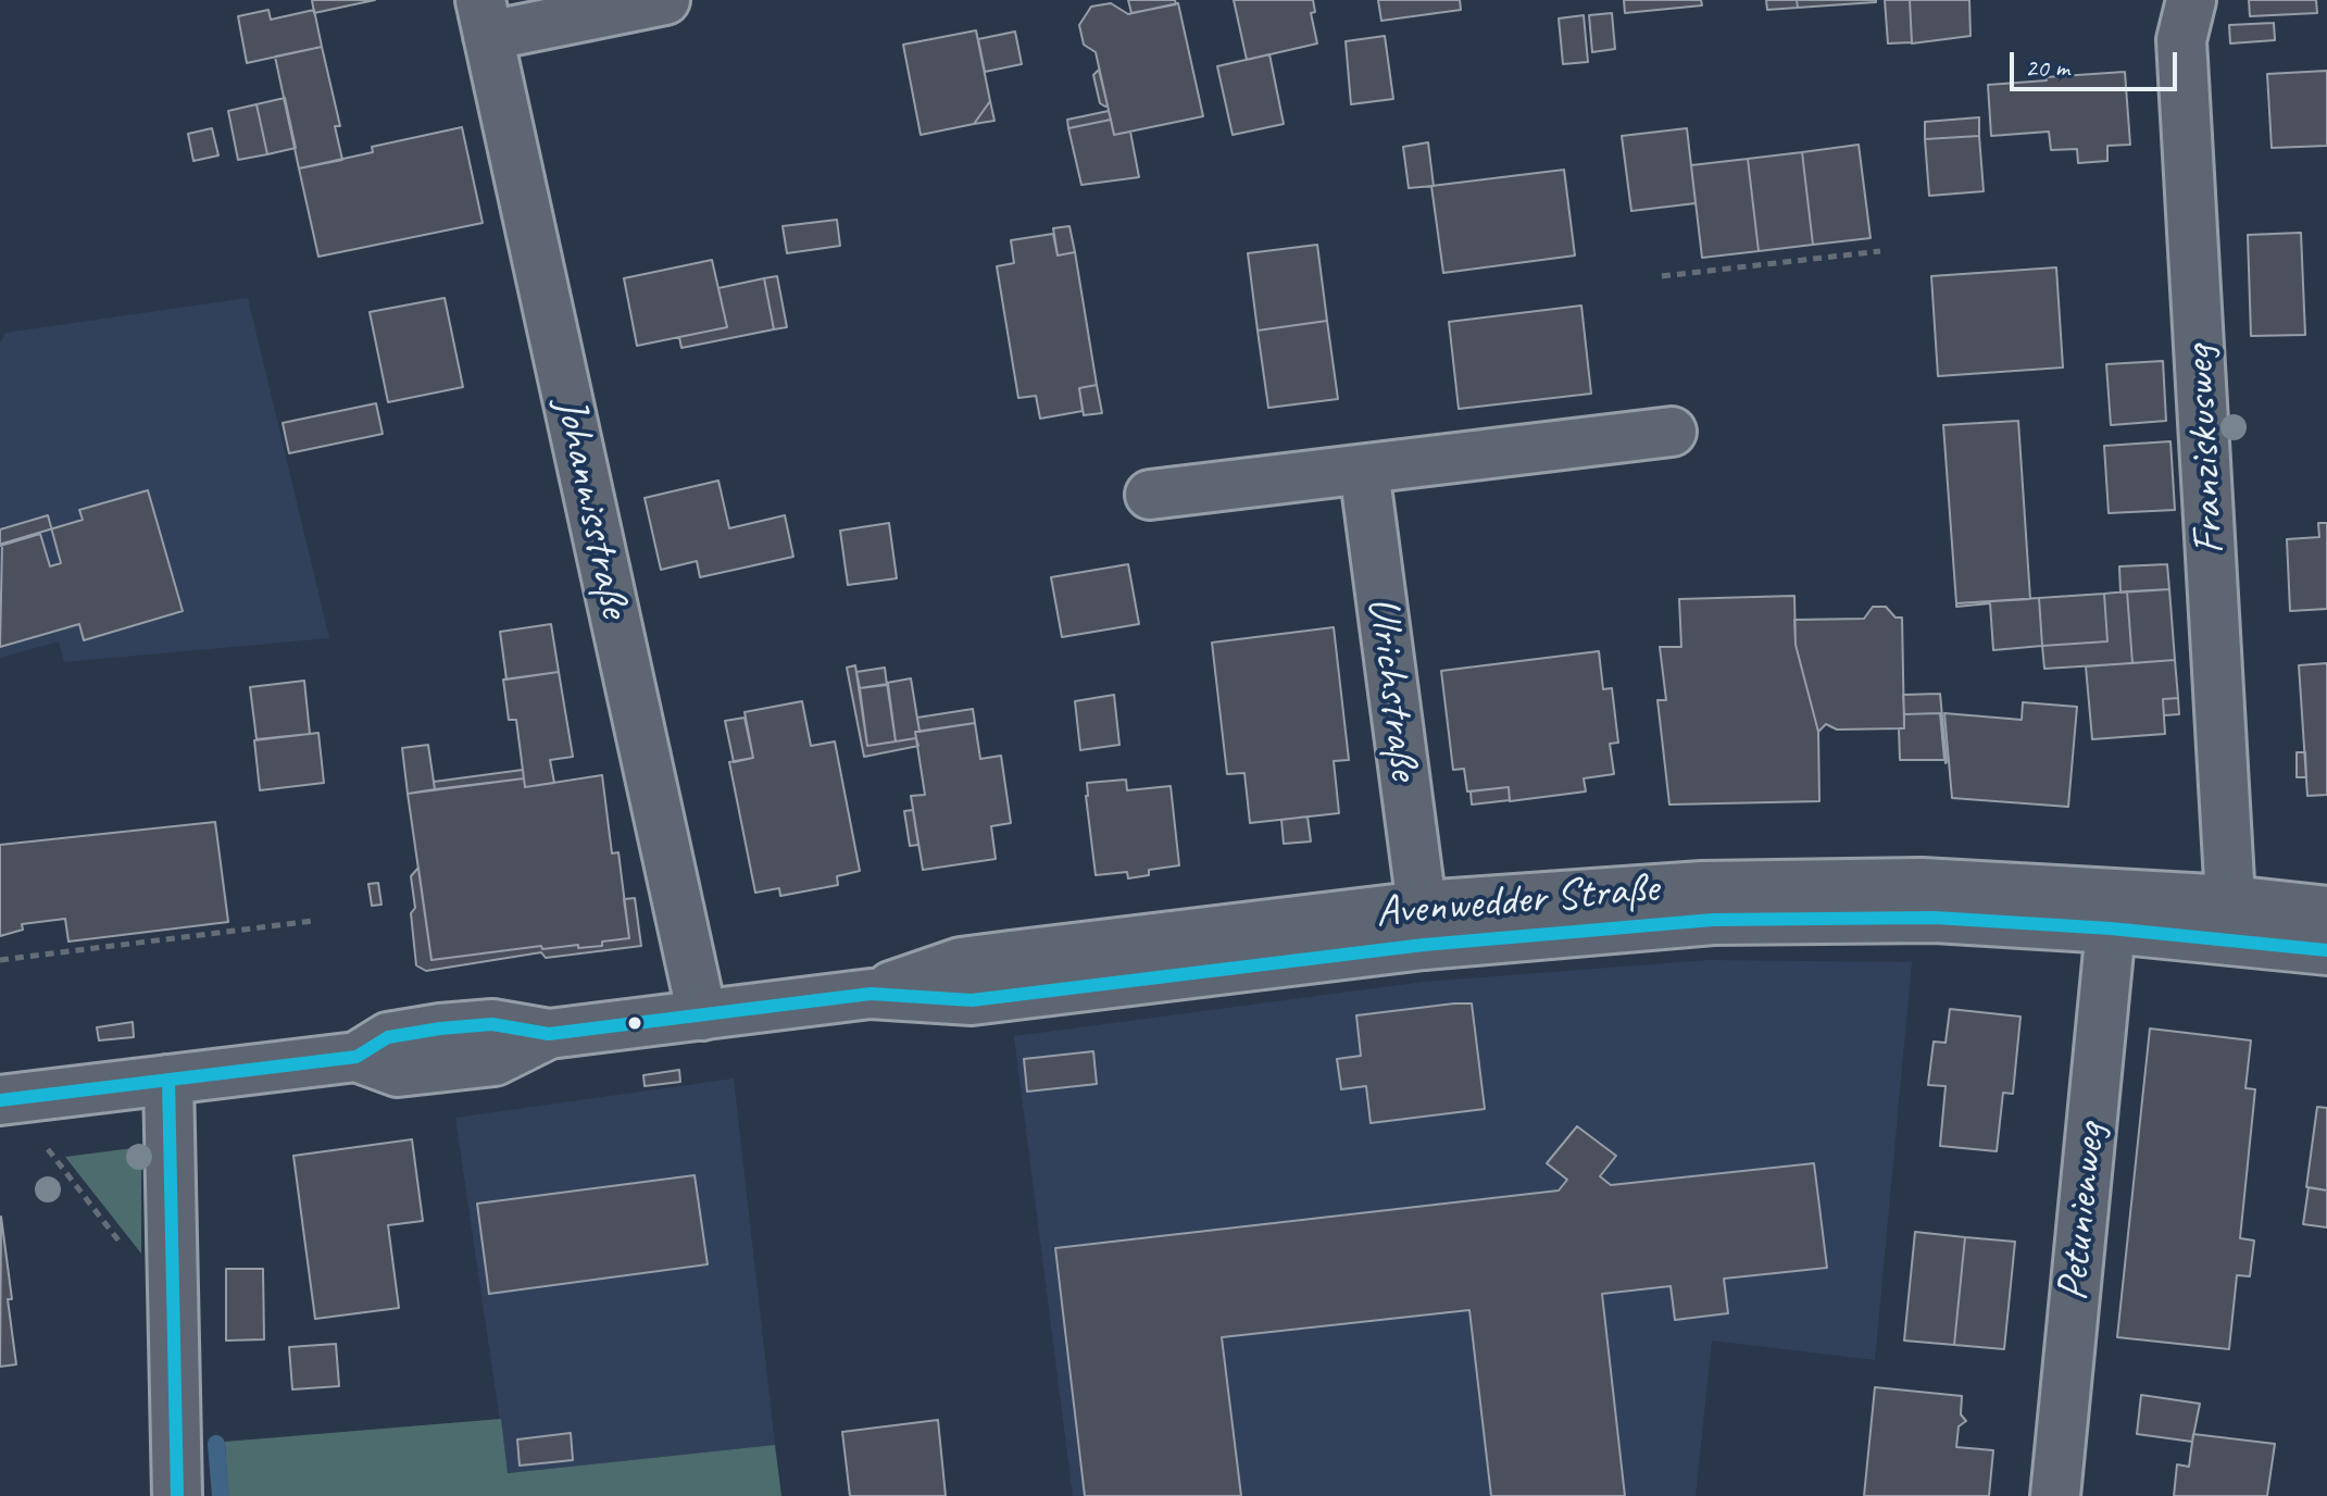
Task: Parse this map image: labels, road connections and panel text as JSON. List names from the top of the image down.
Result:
{
  "streets": {
    "street": [
      "Franziskusweg",
      "Johannisstraße",
      "Ulrichstraße",
      "Avenwedder Straße",
      "Petunienweg"
    ]
  },
  "crossings": [
    ["Franziskusweg", "Avenwedder Straße"],
    ["Johannisstraße", "Avenwedder Straße"],
    ["Ulrichstraße", "Avenwedder Straße"],
    ["Avenwedder Straße", "Petunienweg"]
  ],
  "scale_bar": "20 m"
}
